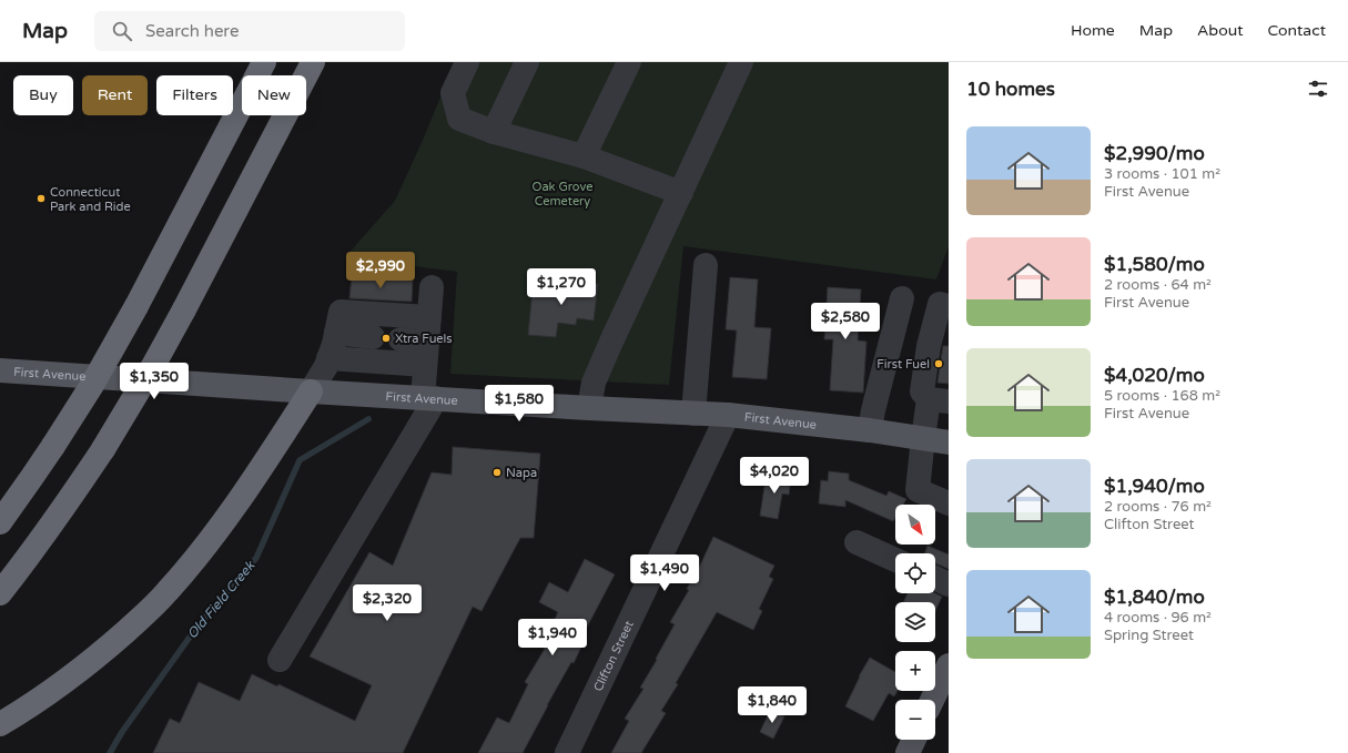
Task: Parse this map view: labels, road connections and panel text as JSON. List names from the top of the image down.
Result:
{
  "streets": {
    "main road": ["First Avenue"],
    "street": ["Clifton Street"]
  },
  "crossings": [
    ["First Avenue", "Clifton Street"]
  ],
  "water": ["Old Field Creek"],
  "parks": ["Oak Grove Cemetery"],
  "places": [
    "Connecticut Park and Ride",
    "Xtra Fuels",
    "First Fuel",
    "Napa"
  ],
  "north": "bottom right",
  "page": {
    "header": "Map",
    "search": "Search here",
    "nav": [
      "Home",
      "Map",
      "About",
      "Contact"
    ],
    "heading": "10 homes",
    "chip": [
      "Buy",
      "Rent",
      "Filters",
      "New"
    ],
    "list": [
      {
        "name": "$2,990/mo",
        "note": "3 rooms · 101 m² · First Avenue"
      },
      {
        "name": "$1,580/mo",
        "note": "2 rooms · 64 m² · First Avenue"
      },
      {
        "name": "$4,020/mo",
        "note": "5 rooms · 168 m² · First Avenue"
      },
      {
        "name": "$1,940/mo",
        "note": "2 rooms · 76 m² · Clifton Street"
      },
      {
        "name": "$1,840/mo",
        "note": "4 rooms · 96 m² · Spring Street"
      }
    ],
    "price": [
      "$2,990",
      "$1,270",
      "$2,580",
      "$1,350",
      "$1,580",
      "$4,020",
      "$1,490",
      "$2,320",
      "$1,940",
      "$1,840"
    ],
    "map_buttons": ["+", "−"]
  }
}
